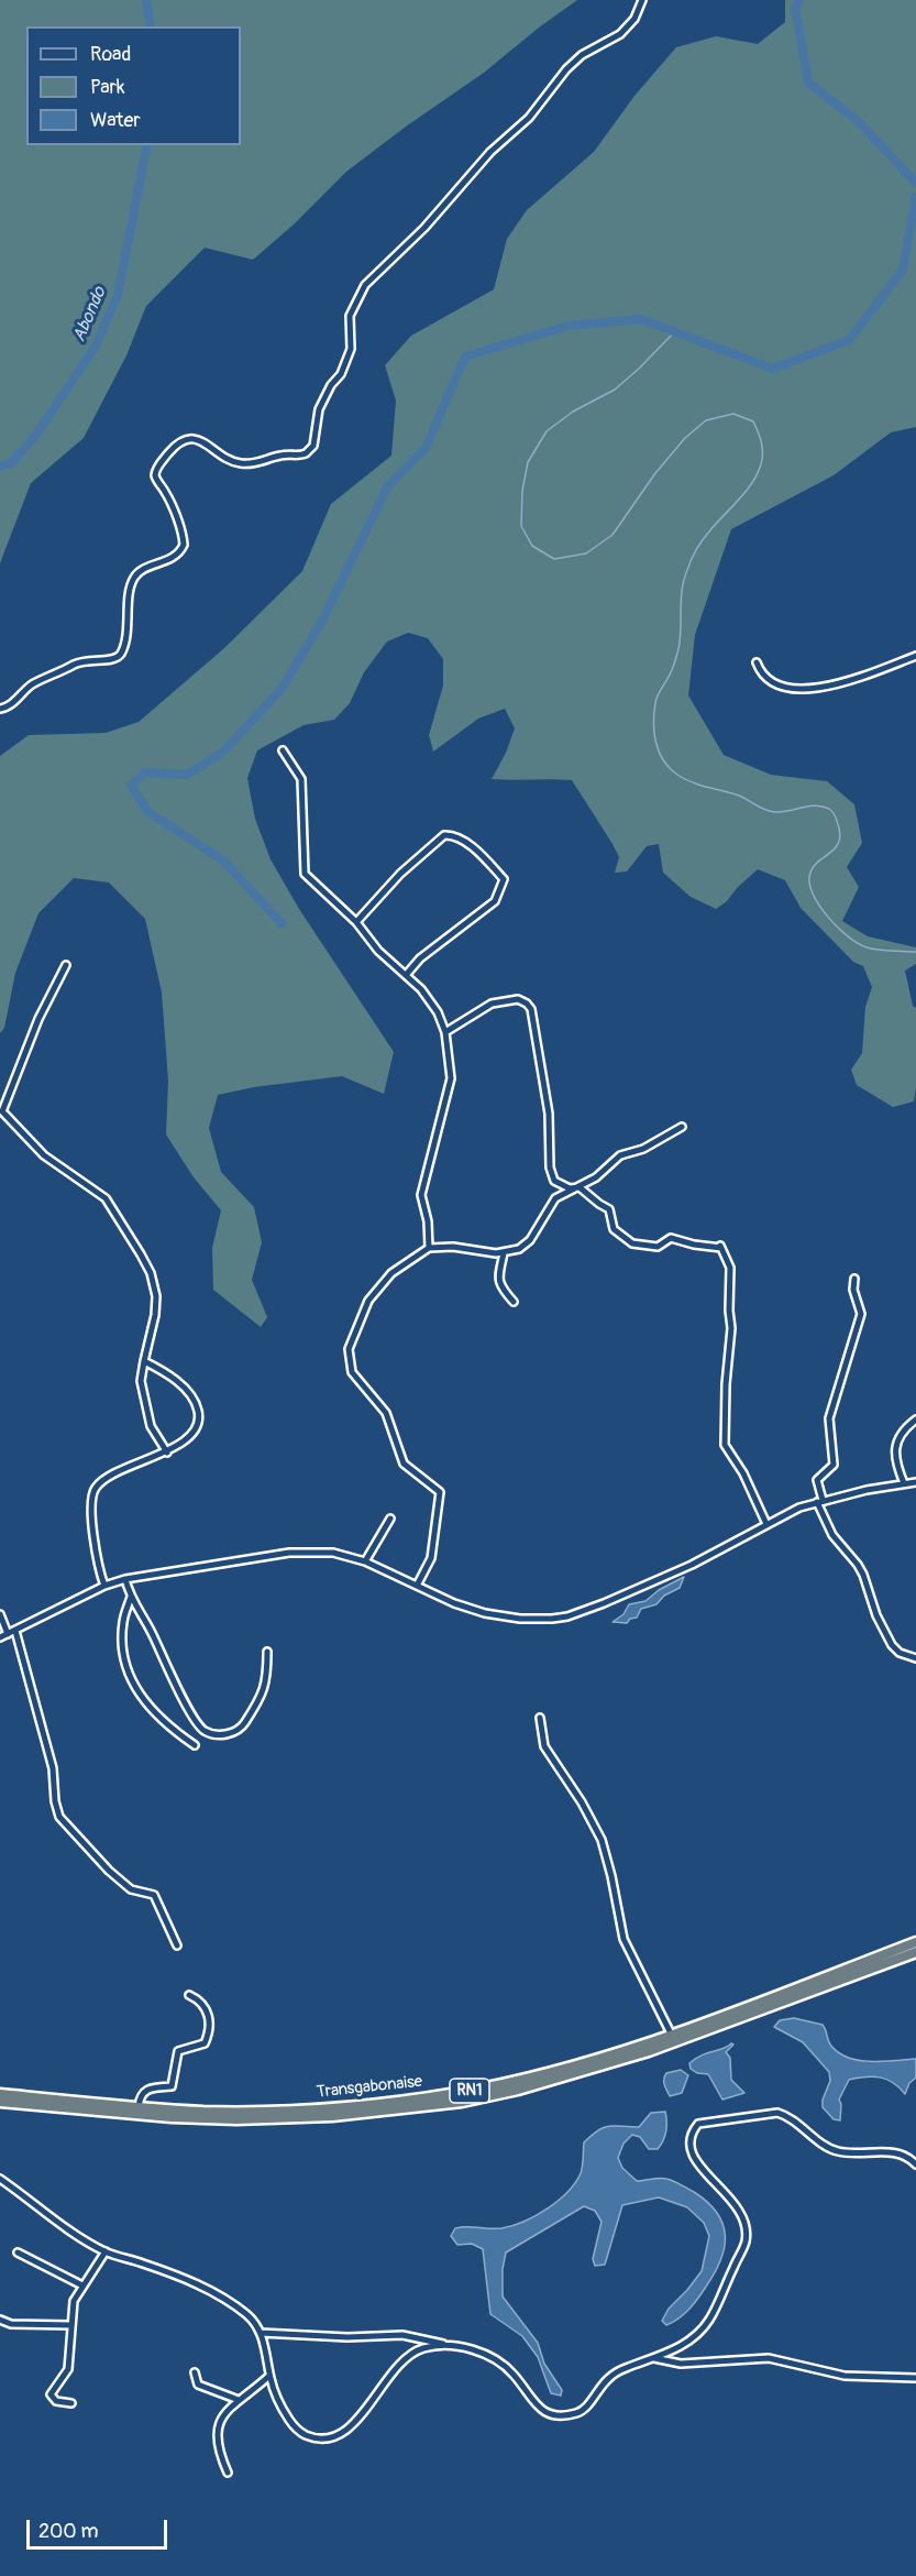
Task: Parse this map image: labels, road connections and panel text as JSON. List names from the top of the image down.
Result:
{
  "streets": {
    "highway": ["Transgabonaise", "RN1"]
  },
  "water": ["Abondo"],
  "legend": ["Road", "Park", "Water"],
  "scale_bar": "200 m"
}
